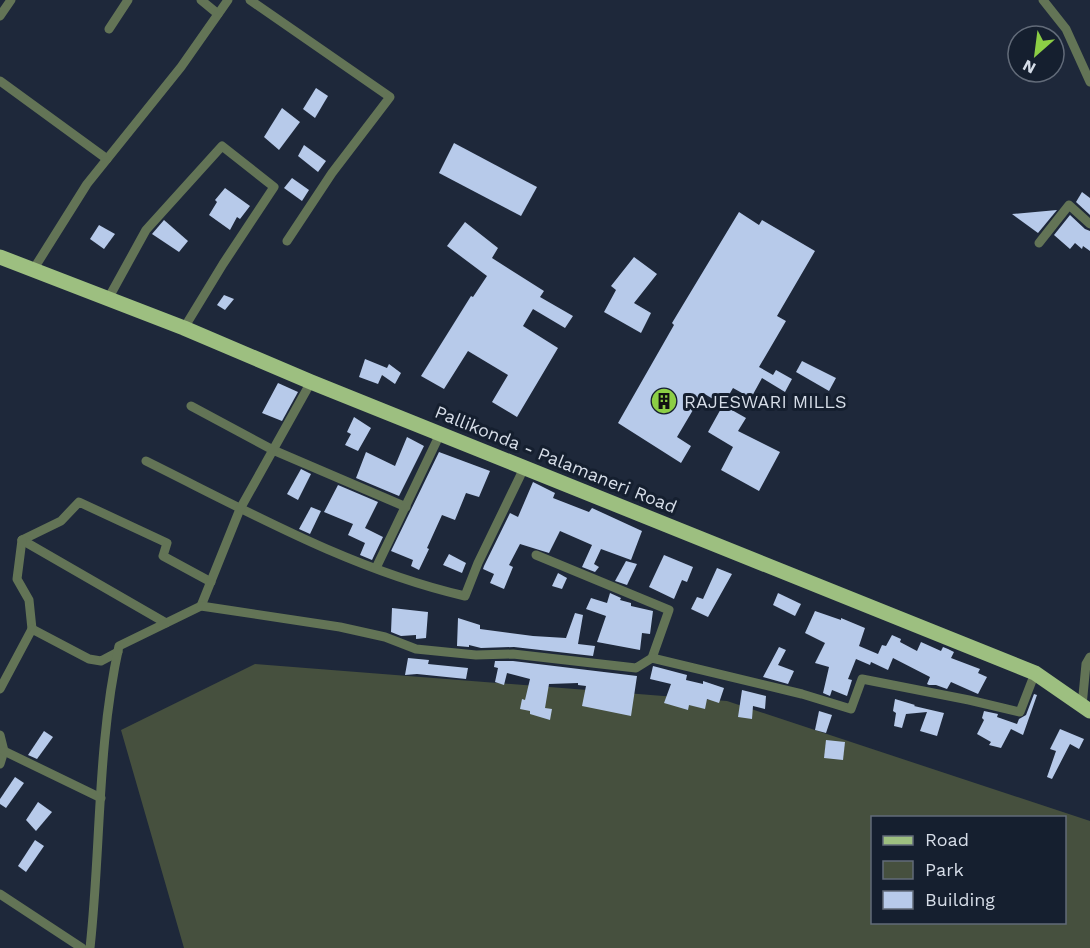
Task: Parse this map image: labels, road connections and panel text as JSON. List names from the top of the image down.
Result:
{
  "streets": {
    "main road": ["Pallikonda - Palamaneri Road"]
  },
  "places": {
    "building": ["RAJESWARI MILLS"]
  },
  "legend": ["Road", "Park", "Building"],
  "north": "bottom left"
}
